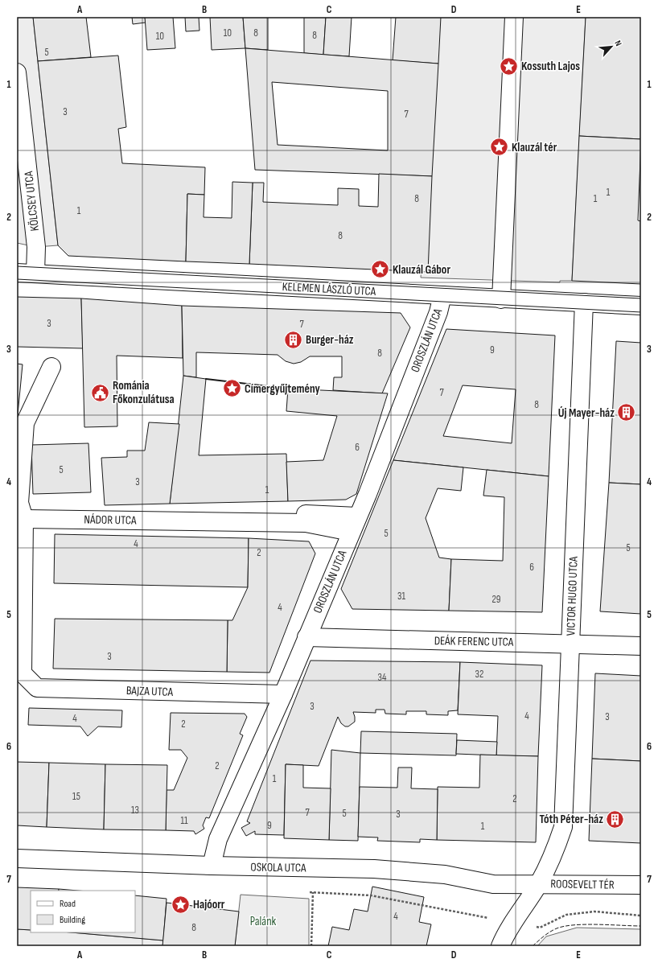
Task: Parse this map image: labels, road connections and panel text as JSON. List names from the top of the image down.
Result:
{
  "streets": {
    "street": [
      "KÖLCSEY UTCA",
      "KELEMEN LÁSZLÓ UTCA",
      "OROSZLÁN UTCA",
      "NÁDOR UTCA",
      "VICTOR HUGO UTCA",
      "DEÁK FERENC UTCA",
      "BAJZA UTCA",
      "OSKOLA UTCA",
      "ROOSEVELT TÉR"
    ]
  },
  "crossings": [
    ["KÖLCSEY UTCA", "KELEMEN LÁSZLÓ UTCA"],
    ["KELEMEN LÁSZLÓ UTCA", "OROSZLÁN UTCA"],
    ["KELEMEN LÁSZLÓ UTCA", "VICTOR HUGO UTCA"],
    ["OROSZLÁN UTCA", "NÁDOR UTCA"],
    ["OROSZLÁN UTCA", "DEÁK FERENC UTCA"],
    ["OROSZLÁN UTCA", "BAJZA UTCA"],
    ["OROSZLÁN UTCA", "OSKOLA UTCA"],
    ["NÁDOR UTCA", "BAJZA UTCA"],
    ["VICTOR HUGO UTCA", "DEÁK FERENC UTCA"],
    ["VICTOR HUGO UTCA", "OSKOLA UTCA"],
    ["VICTOR HUGO UTCA", "ROOSEVELT TÉR"],
    ["OSKOLA UTCA", "ROOSEVELT TÉR"]
  ],
  "parks": ["Palánk"],
  "places": {
    "place": [
      "Kossuth Lajos",
      "Klauzál tér",
      "Klauzál Gábor",
      "Címergyűjtemény",
      "Hajóorr"
    ],
    "building": ["Burger-ház", "Új Mayer-ház", "Tóth Péter-ház"],
    "public building": ["Románia Főkonzulátusa"]
  },
  "house_numbers": [
    "10",
    "8",
    "8",
    "10",
    "5",
    "3",
    "7",
    "1",
    "8",
    "1",
    "1",
    "8",
    "3",
    "7",
    "9",
    "8",
    "7",
    "8",
    "6",
    "5",
    "3",
    "1",
    "5",
    "4",
    "5",
    "2",
    "6",
    "31",
    "29",
    "4",
    "3",
    "32",
    "34",
    "3",
    "4",
    "3",
    "4",
    "2",
    "2",
    "1",
    "15",
    "2",
    "13",
    "7",
    "5",
    "3",
    "11",
    "9",
    "1",
    "4",
    "8"
  ],
  "legend": ["Road", "Building"],
  "north": "top right",
  "grid": {
    "columns": [
      "A",
      "B",
      "C",
      "D",
      "E"
    ],
    "rows": [
      "1",
      "2",
      "3",
      "4",
      "5",
      "6",
      "7"
    ]
  }
}
